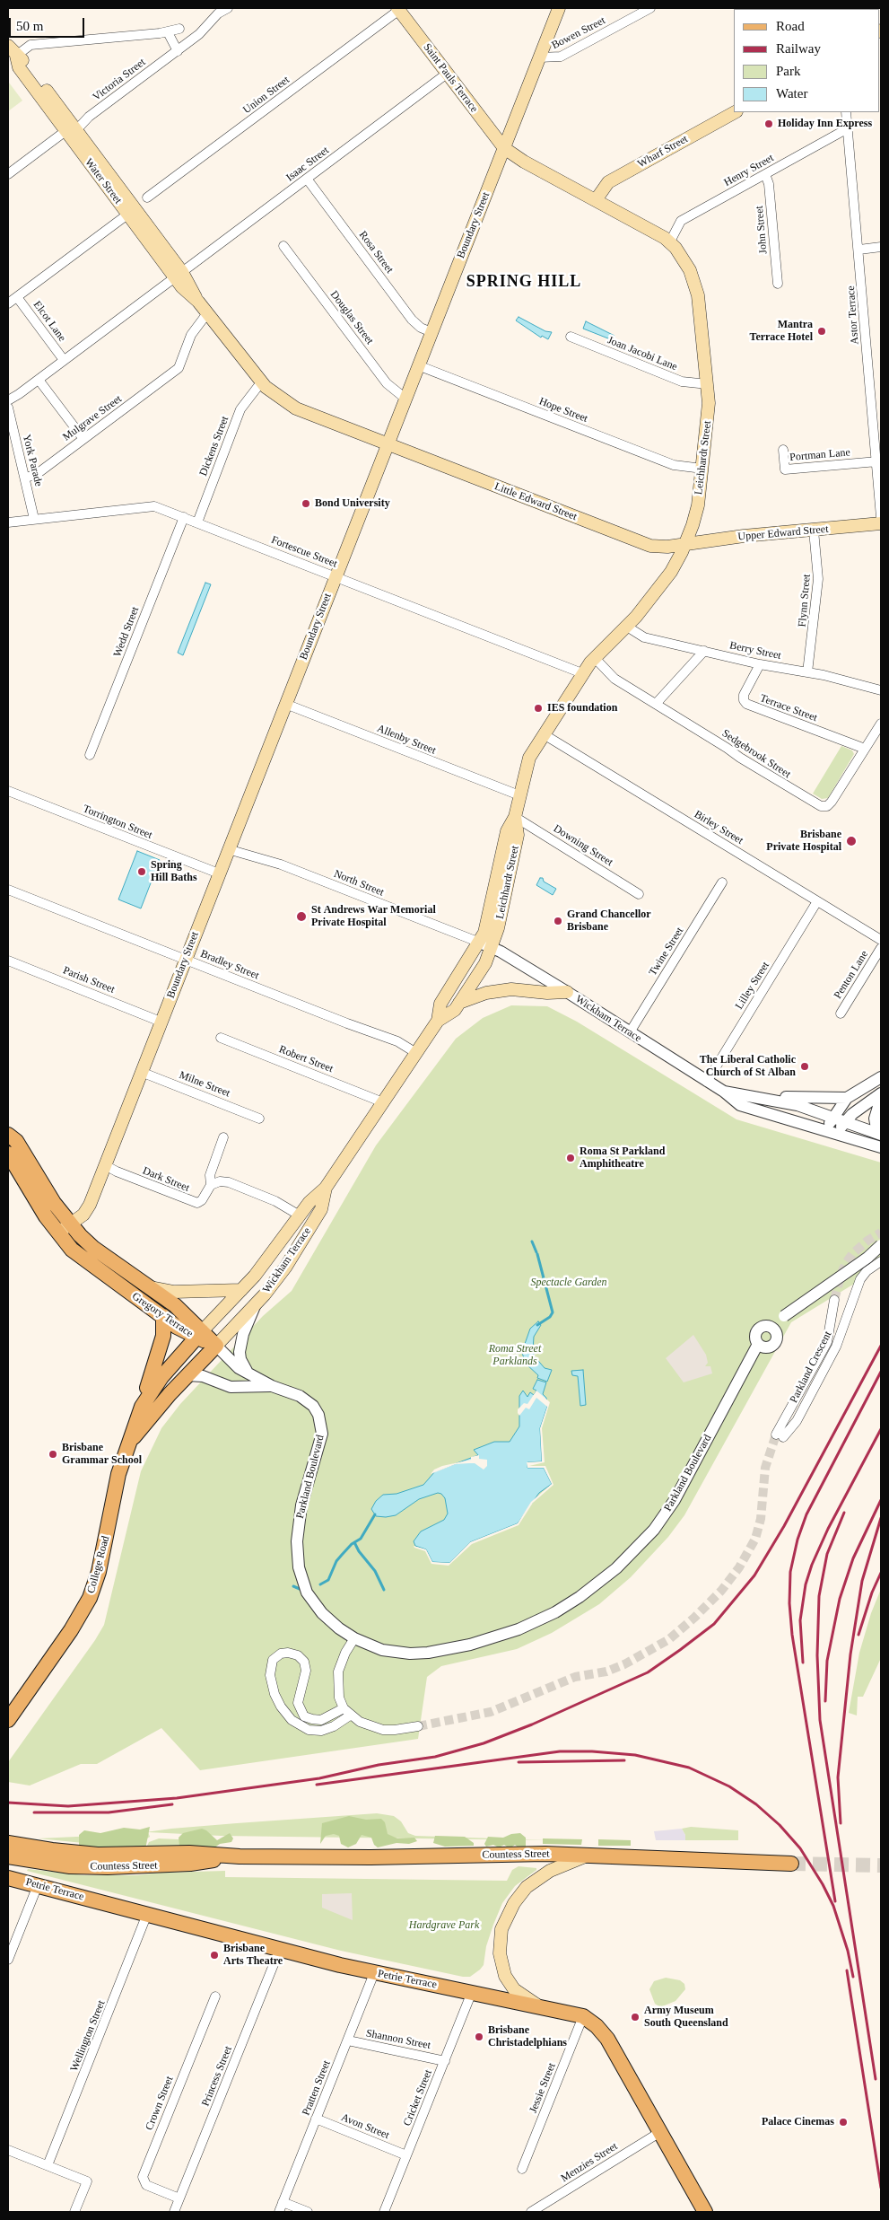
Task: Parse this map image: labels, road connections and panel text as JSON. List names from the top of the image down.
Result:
{
  "streets": {
    "main road": [
      "Saint Pauls Terrace",
      "Wharf Street",
      "Water Street",
      "Boundary Street",
      "Leichhardt Street",
      "Little Edward Street",
      "Upper Edward Street",
      "Wickham Terrace",
      "Gregory Terrace",
      "College Road",
      "Countess Street",
      "Petrie Terrace"
    ],
    "street": [
      "Bowen Street",
      "Victoria Street",
      "Union Street",
      "Isaac Street",
      "Henry Street",
      "John Street",
      "Rosa Street",
      "Astor Terrace",
      "Douglas Street",
      "Elcot Lane",
      "Joan Jacobi Lane",
      "Hope Street",
      "Mulgrave Street",
      "Dickens Street",
      "Portman Lane",
      "York Parade",
      "Fortescue Street",
      "Flynn Street",
      "Wedd Street",
      "Berry Street",
      "Terrace Street",
      "Allenby Street",
      "Sedgebrook Street",
      "Torrington Street",
      "Birley Street",
      "Downing Street",
      "North Street",
      "Twine Street",
      "Bradley Street",
      "Penton Lane",
      "Parish Street",
      "Lilley Street",
      "Robert Street",
      "Milne Street",
      "Dark Street",
      "Parkland Crescent",
      "Parkland Boulevard",
      "Wellington Street",
      "Shannon Street",
      "Princess Street",
      "Pratten Street",
      "Jessie Street",
      "Cricket Street",
      "Crown Street",
      "Avon Street",
      "Menzies Street"
    ]
  },
  "crossings": [
    ["Bowen Street", "Boundary Street"],
    ["Saint Pauls Terrace", "Union Street"],
    ["Saint Pauls Terrace", "Isaac Street"],
    ["Saint Pauls Terrace", "Boundary Street"],
    ["Saint Pauls Terrace", "Leichhardt Street"],
    ["Victoria Street", "Water Street"],
    ["Wharf Street", "Leichhardt Street"],
    ["Isaac Street", "Water Street"],
    ["Isaac Street", "Rosa Street"],
    ["Isaac Street", "Elcot Lane"],
    ["Henry Street", "John Street"],
    ["Henry Street", "Astor Terrace"],
    ["Henry Street", "Leichhardt Street"],
    ["Water Street", "Boundary Street"],
    ["Water Street", "Mulgrave Street"],
    ["Water Street", "Dickens Street"],
    ["Water Street", "Little Edward Street"],
    ["Boundary Street", "Rosa Street"],
    ["Boundary Street", "Douglas Street"],
    ["Boundary Street", "Hope Street"],
    ["Boundary Street", "Leichhardt Street"],
    ["Boundary Street", "Little Edward Street"],
    ["Boundary Street", "Fortescue Street"],
    ["Boundary Street", "Allenby Street"],
    ["Boundary Street", "Torrington Street"],
    ["Boundary Street", "North Street"],
    ["Boundary Street", "Bradley Street"],
    ["Boundary Street", "Parish Street"],
    ["Boundary Street", "Milne Street"],
    ["Boundary Street", "Dark Street"],
    ["Boundary Street", "Gregory Terrace"],
    ["Astor Terrace", "Portman Lane"],
    ["Joan Jacobi Lane", "Leichhardt Street"],
    ["Hope Street", "Leichhardt Street"],
    ["Mulgrave Street", "York Parade"],
    ["Dickens Street", "Fortescue Street"],
    ["Leichhardt Street", "Little Edward Street"],
    ["Leichhardt Street", "Upper Edward Street"],
    ["Leichhardt Street", "Fortescue Street"],
    ["Leichhardt Street", "Berry Street"],
    ["Leichhardt Street", "Allenby Street"],
    ["Leichhardt Street", "Sedgebrook Street"],
    ["Leichhardt Street", "Birley Street"],
    ["Leichhardt Street", "Downing Street"],
    ["Leichhardt Street", "North Street"],
    ["Leichhardt Street", "Wickham Terrace"],
    ["York Parade", "Fortescue Street"],
    ["Little Edward Street", "Upper Edward Street"],
    ["Upper Edward Street", "Flynn Street"],
    ["Fortescue Street", "Wedd Street"],
    ["Flynn Street", "Berry Street"],
    ["Berry Street", "Terrace Street"],
    ["Terrace Street", "Sedgebrook Street"],
    ["Birley Street", "Lilley Street"],
    ["North Street", "Wickham Terrace"],
    ["Twine Street", "Wickham Terrace"],
    ["Bradley Street", "Wickham Terrace"],
    ["Lilley Street", "Wickham Terrace"],
    ["Wickham Terrace", "Robert Street"],
    ["Wickham Terrace", "Gregory Terrace"],
    ["Wickham Terrace", "Parkland Boulevard"],
    ["Wickham Terrace", "College Road"],
    ["Gregory Terrace", "Parkland Boulevard"],
    ["Gregory Terrace", "College Road"],
    ["Parkland Boulevard", "College Road"],
    ["Petrie Terrace", "Wellington Street"],
    ["Petrie Terrace", "Princess Street"],
    ["Petrie Terrace", "Pratten Street"],
    ["Petrie Terrace", "Jessie Street"],
    ["Petrie Terrace", "Cricket Street"],
    ["Petrie Terrace", "Menzies Street"],
    ["Shannon Street", "Pratten Street"],
    ["Shannon Street", "Cricket Street"],
    ["Princess Street", "Crown Street"],
    ["Pratten Street", "Avon Street"],
    ["Cricket Street", "Avon Street"]
  ],
  "districts": ["SPRING HILL"],
  "parks": ["Spectacle Garden", "Roma Street Parklands", "Hardgrave Park"],
  "places": [
    "Holiday Inn Express",
    "Mantra Terrace Hotel",
    "Bond University",
    "IES foundation",
    "Brisbane Private Hospital",
    "Spring Hill Baths",
    "St Andrews War Memorial Private Hospital",
    "Grand Chancellor Brisbane",
    "The Liberal Catholic Church of St Alban",
    "Roma St Parkland Amphitheatre",
    "Brisbane Grammar School",
    "Brisbane Arts Theatre",
    "Army Museum South Queensland",
    "Brisbane Christadelphians",
    "Palace Cinemas"
  ],
  "legend": [
    "Road",
    "Railway",
    "Park",
    "Water"
  ],
  "scale_bar": "50 m"
}
